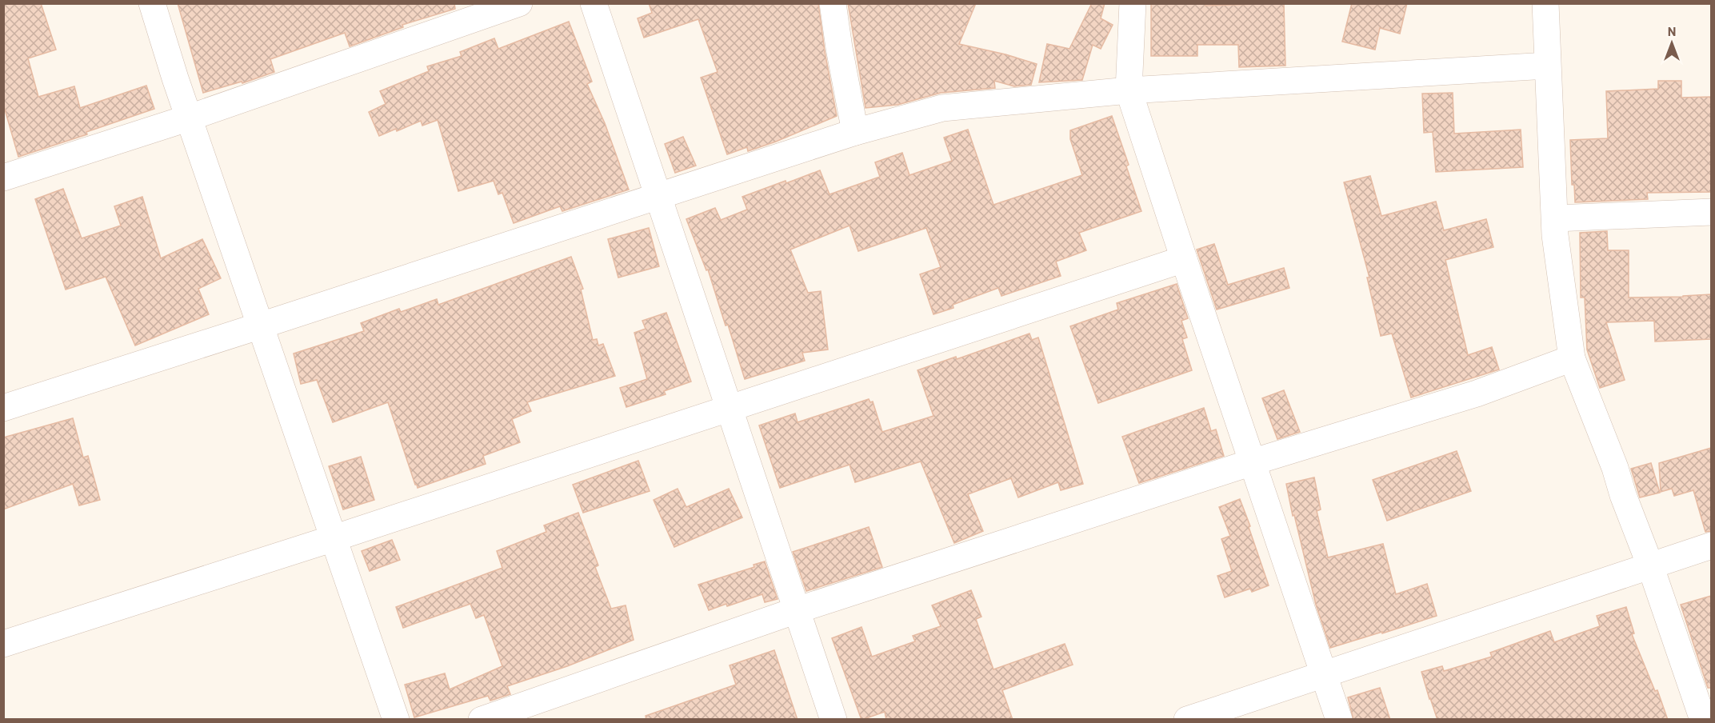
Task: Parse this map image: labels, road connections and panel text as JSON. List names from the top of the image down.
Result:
{
  "north": "top"
}
